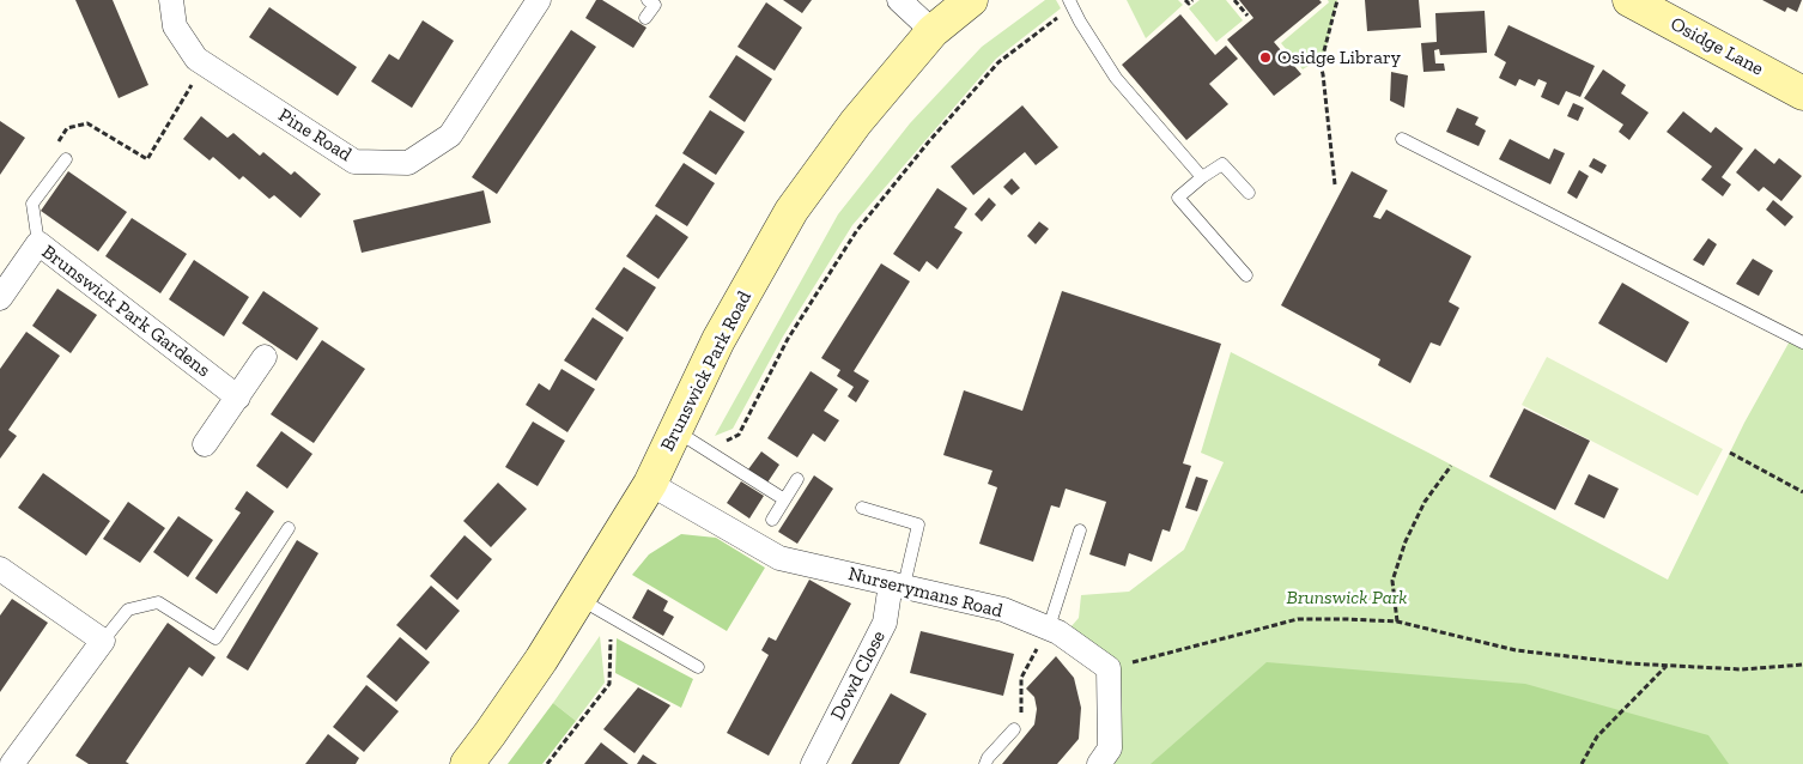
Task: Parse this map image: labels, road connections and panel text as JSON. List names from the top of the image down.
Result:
{
  "streets": {
    "street": [
      "Osidge Lane",
      "Pine Road",
      "Brunswick Park Gardens",
      "Brunswick Park Road",
      "Nurserymans Road",
      "Dowd Close"
    ]
  },
  "crossings": [
    ["Brunswick Park Road", "Nurserymans Road"],
    ["Nurserymans Road", "Dowd Close"]
  ],
  "parks": ["Brunswick Park"],
  "places": ["Osidge Library"]
}
